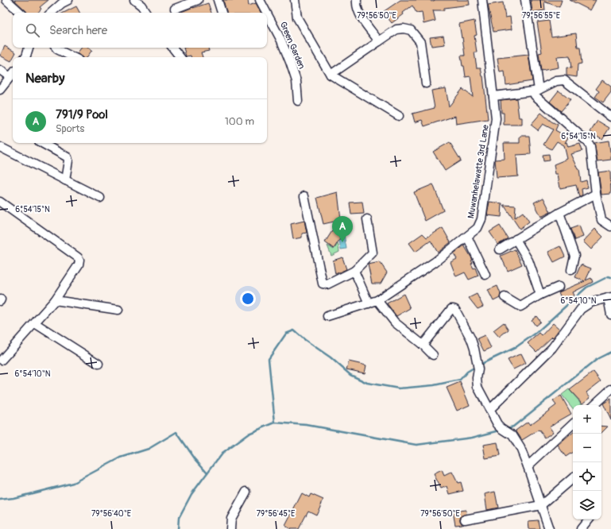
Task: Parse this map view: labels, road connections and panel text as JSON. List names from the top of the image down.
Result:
{
  "streets": {
    "street": ["Green Garden", "Muwanhelawatte 3rd Lane"]
  },
  "page": {
    "search": "Search here",
    "heading": "Nearby",
    "list": [
      {
        "mark": "A",
        "name": "791/9 Pool",
        "note": "Sports",
        "value": "100 m"
      }
    ],
    "pins": "A",
    "map_buttons": ["+", "−"]
  },
  "coordinates": [
    "79°56'50\"E",
    "79°56'55\"E",
    "6°54'15\"N",
    "6°54'10\"N",
    "79°56'40\"E",
    "79°56'45\"E"
  ]
}
